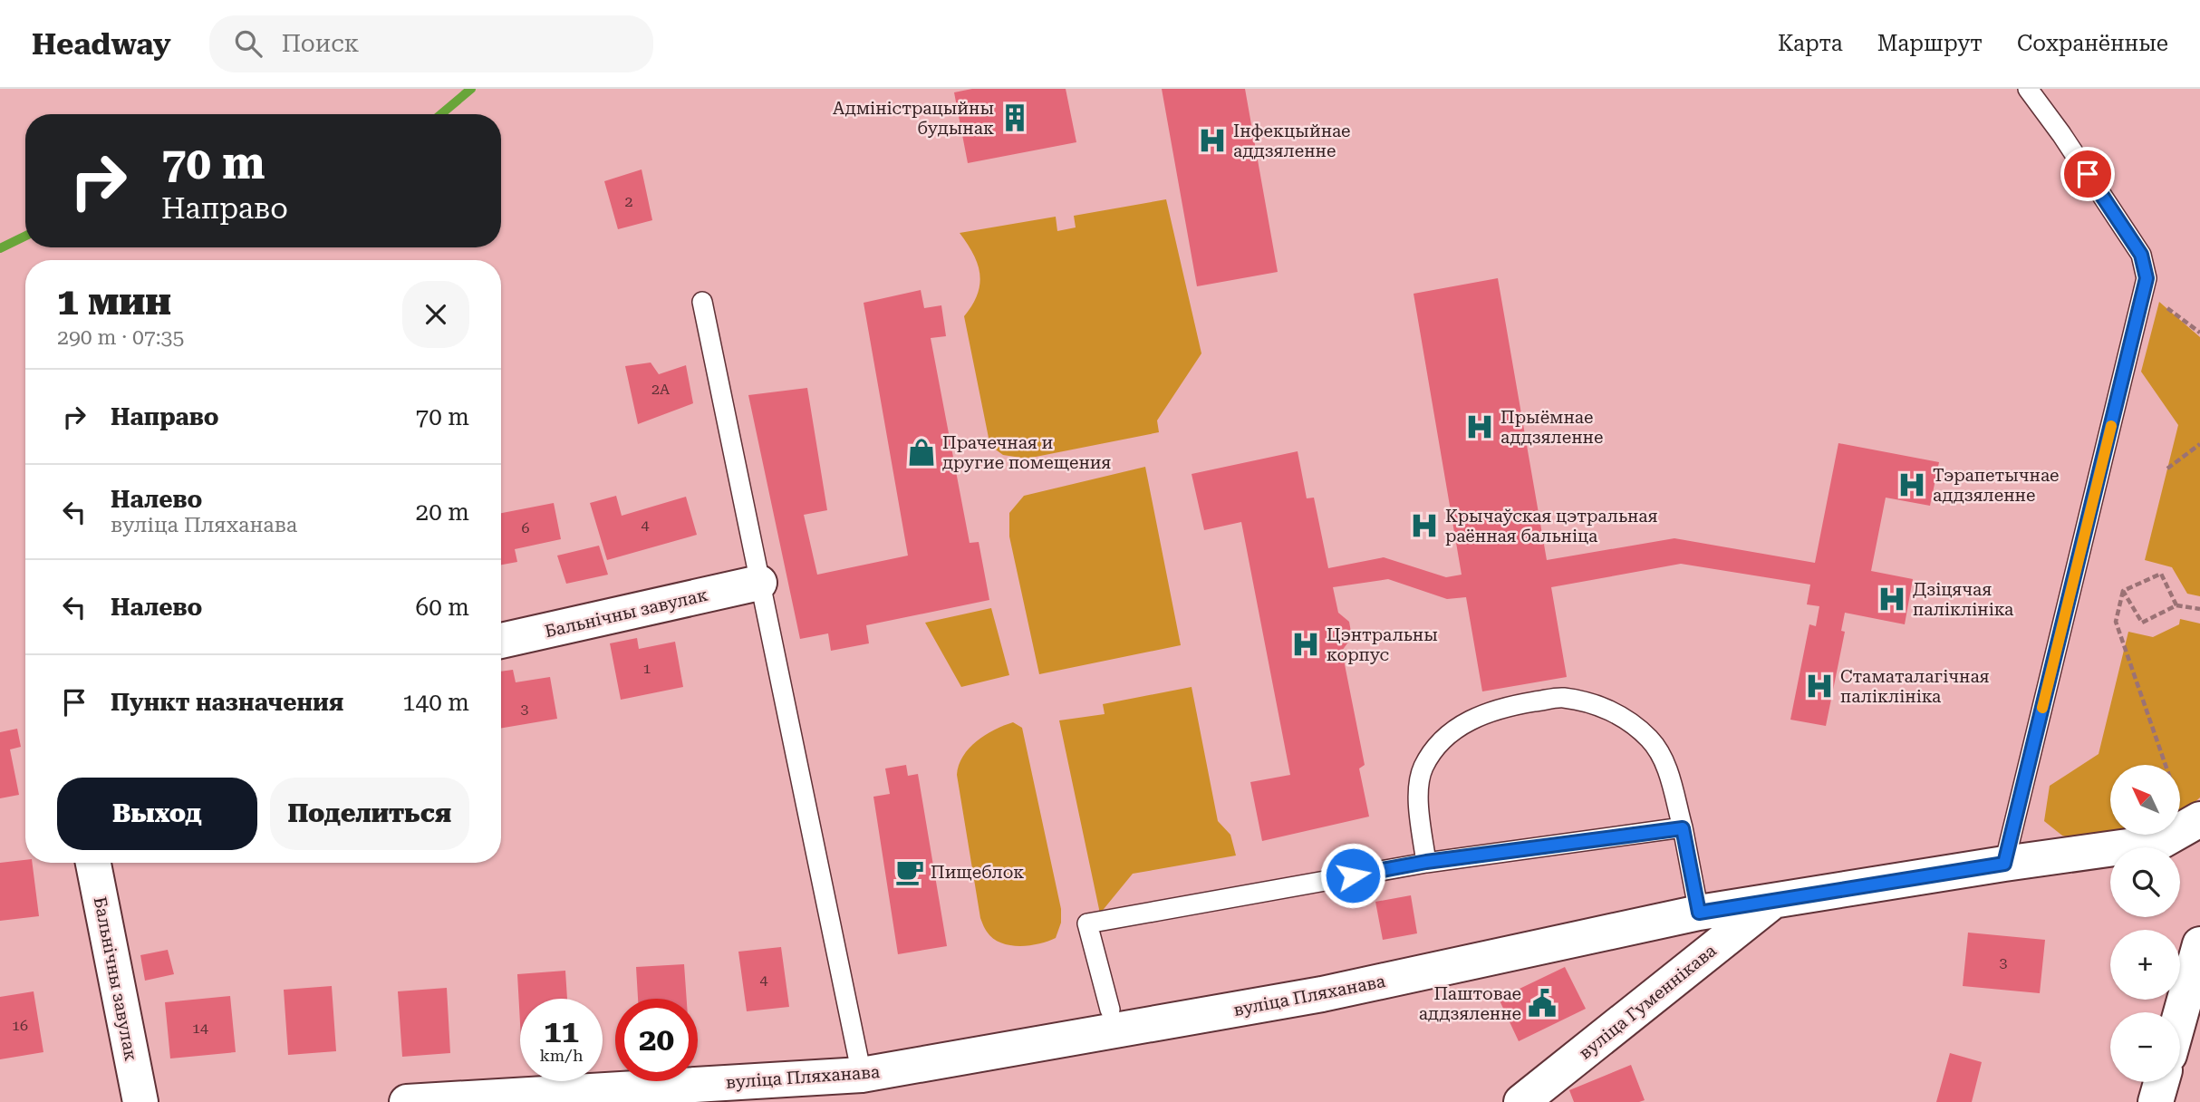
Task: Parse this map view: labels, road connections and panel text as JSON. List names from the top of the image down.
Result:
{
  "streets": {
    "street": ["Бальнічны завулак", "вуліца Пляханава", "вуліца Гуменнікава"]
  },
  "crossings": [
    ["вуліца Пляханава", "вуліца Гуменнікава"]
  ],
  "places": {
    "building": ["Адміністрацыйны будынак"],
    "hospital": [
      "Інфекцыйнае аддзяленне",
      "Прыёмнае аддзяленне",
      "Тэрапетычнае аддзяленне",
      "Крычаўская цэтральная раённая бальніца",
      "Дзіцячая паліклініка",
      "Цэнтральны корпус",
      "Стаматалагічная паліклініка"
    ],
    "shop": ["Прачечная и другие помещения"],
    "cafe": ["Пищеблок"],
    "public building": ["Паштовае аддзяленне"]
  },
  "house_numbers": [
    "2",
    "2А",
    "4",
    "6",
    "1",
    "3",
    "3",
    "4",
    "16",
    "14"
  ],
  "north": "top left",
  "page": {
    "header": "Headway",
    "search": "Поиск",
    "nav": ["Карта", "Маршрут", "Сохранённые"],
    "turn": ["70 m", "Направо"],
    "heading": ["1 мин", "290 m · 07:35"],
    "list": [
      {
        "name": "Направо",
        "value": "70 m"
      },
      {
        "name": "Налево",
        "note": "вуліца Пляханава",
        "value": "20 m"
      },
      {
        "name": "Налево",
        "value": "60 m"
      },
      {
        "name": "Пункт назначения",
        "value": "140 m"
      }
    ],
    "map_buttons": ["+", "−"],
    "buttons": ["Выход", "Поделиться"],
    "speed": "11 km/h",
    "limit": "20"
  }
}
